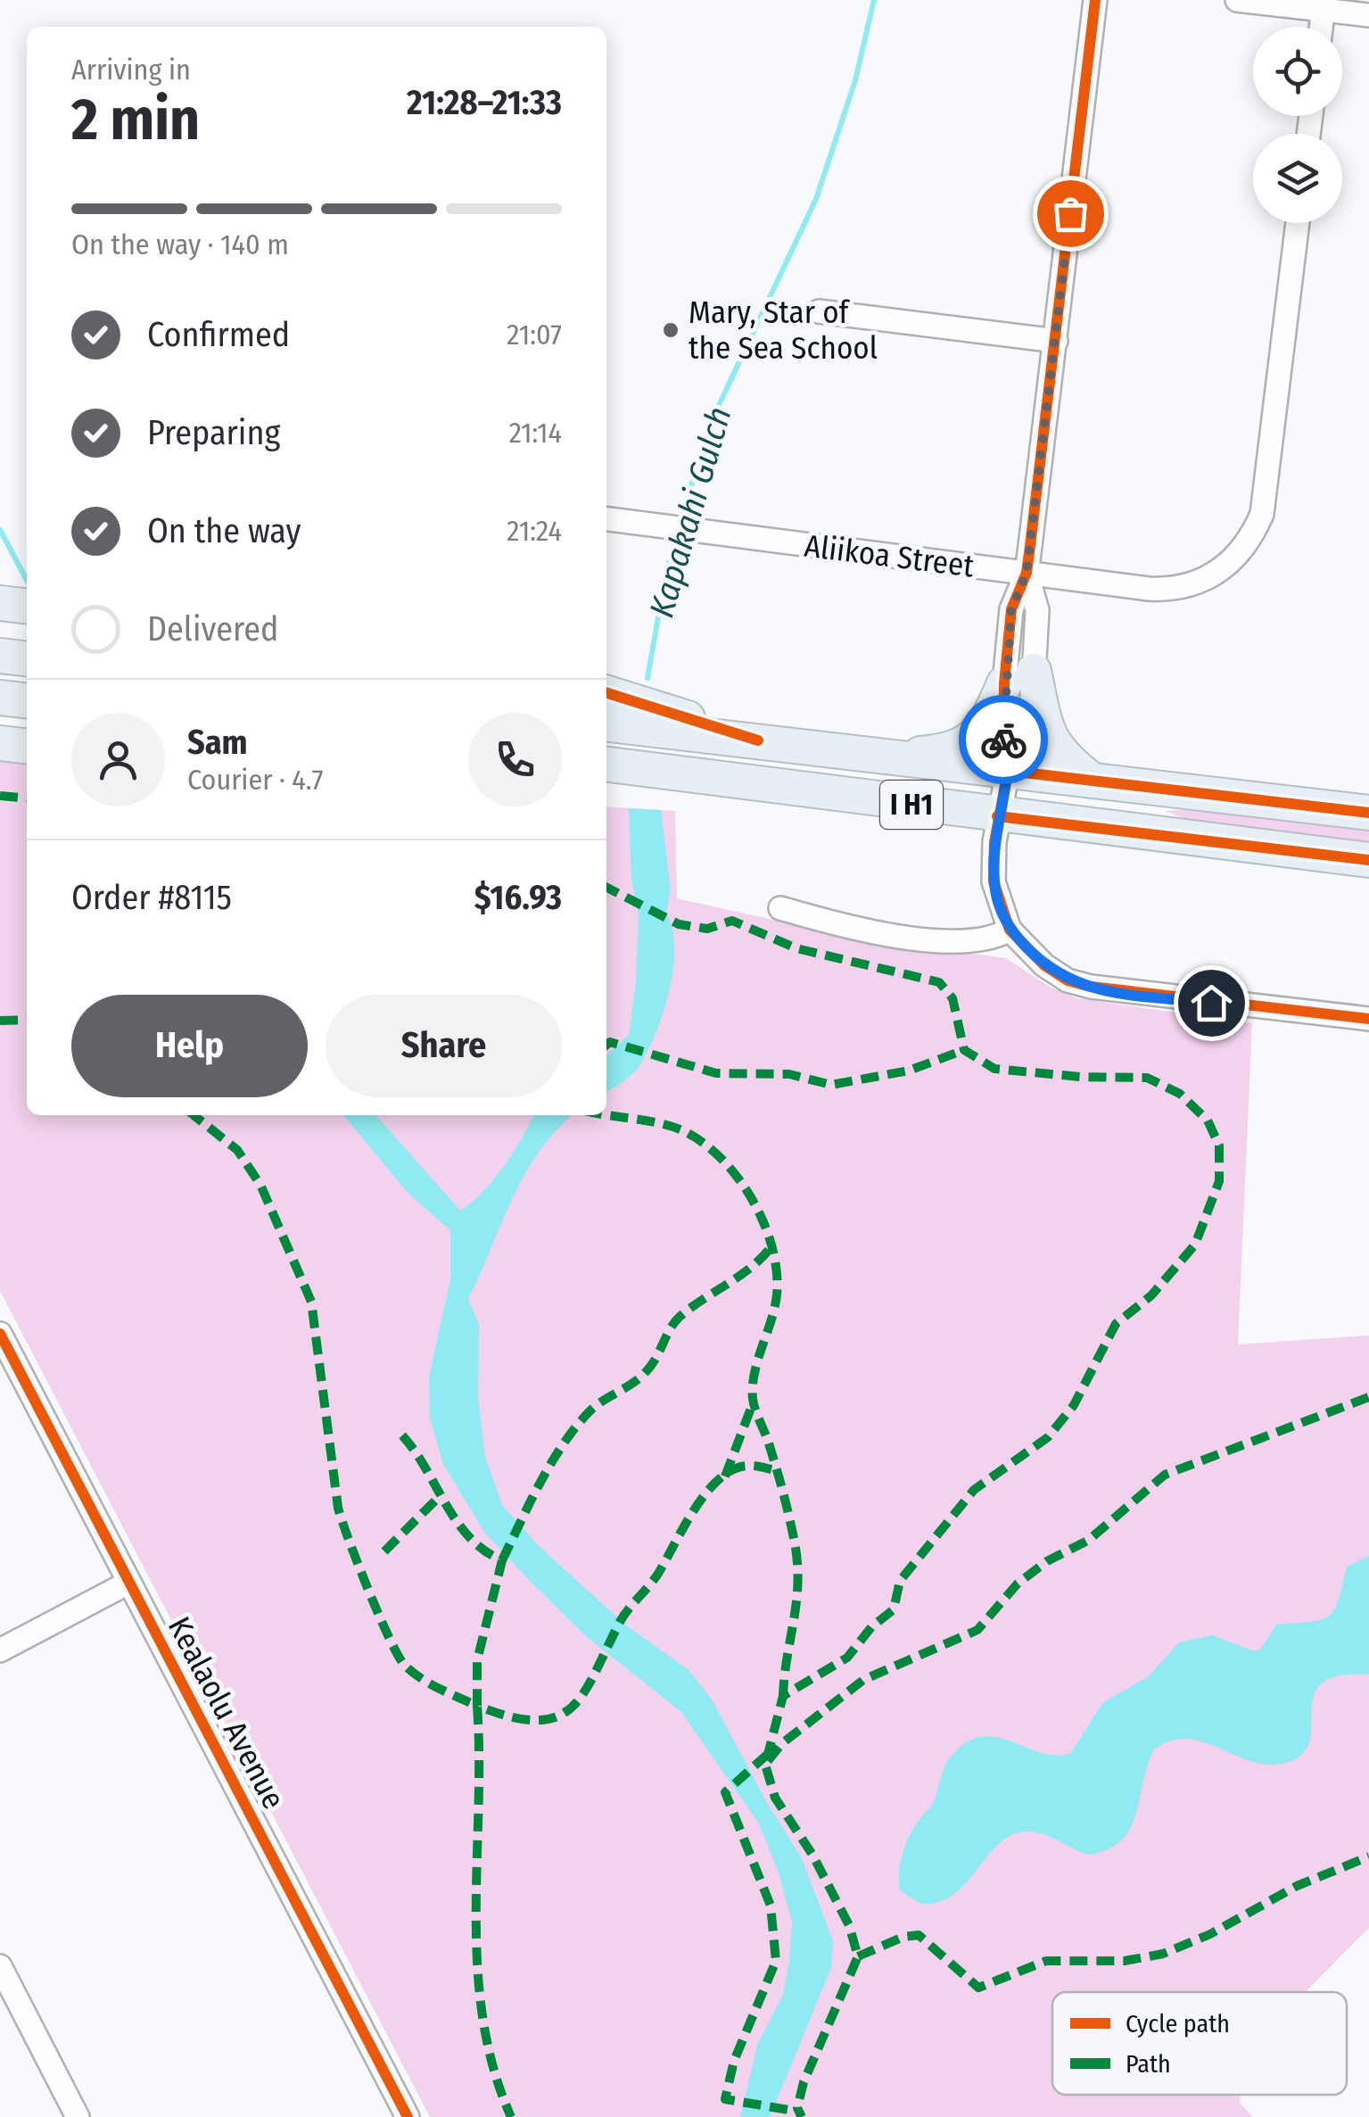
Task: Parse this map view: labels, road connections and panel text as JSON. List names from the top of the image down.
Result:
{
  "streets": {
    "highway": ["I H1"],
    "street": ["Aliikoa Street", "Kealaolu Avenue"]
  },
  "water": ["Kapakahi Gulch"],
  "places": ["Mary, Star of the Sea School"],
  "legend": ["Cycle path", "Path"],
  "page": {
    "heading": ["2 min", "Arriving in", "21:28–21:33"],
    "panel": [
      "Sam",
      "Courier · 4.7",
      "Order #8115",
      "$16.93"
    ],
    "bar": "On the way · 140 m",
    "list": [
      ["Confirmed", "21:07"],
      ["Preparing", "21:14"],
      ["On the way", "21:24"],
      "Delivered"
    ],
    "buttons": ["Help", "Share"]
  }
}
